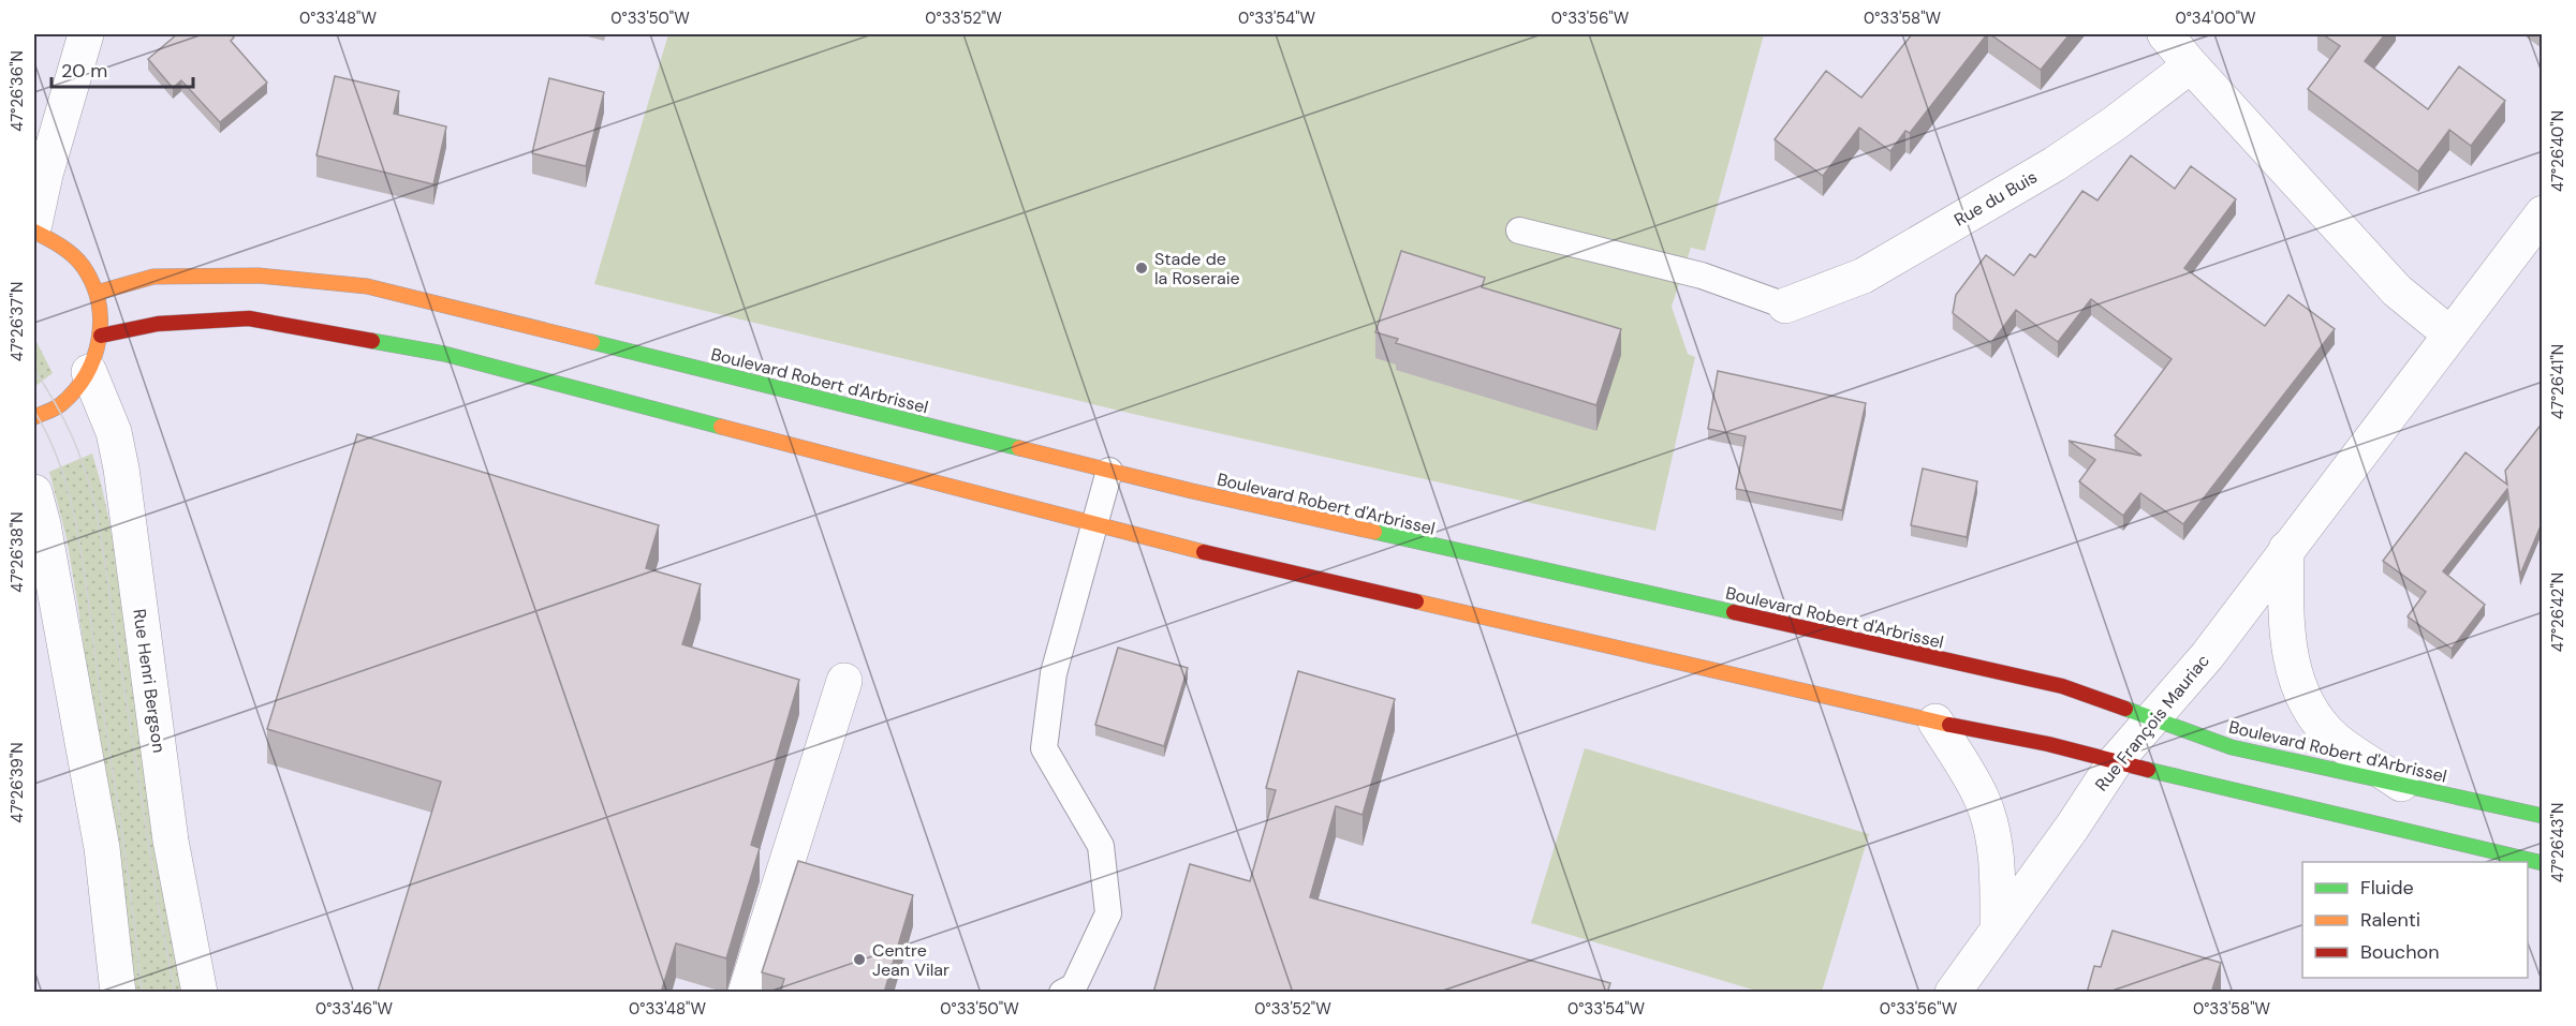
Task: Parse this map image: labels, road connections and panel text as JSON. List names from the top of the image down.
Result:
{
  "streets": {
    "street": [
      "Rue du Buis",
      "Boulevard Robert d'Arbrissel",
      "Rue Henri Bergson",
      "Rue François Mauriac"
    ]
  },
  "crossings": [
    ["Boulevard Robert d'Arbrissel", "Rue François Mauriac"]
  ],
  "places": ["Stade de la Roseraie", "Centre Jean Vilar"],
  "legend": ["Fluide", "Ralenti", "Bouchon"],
  "scale_bar": "20 m",
  "coordinates": [
    "0°33'48\"W",
    "0°33'50\"W",
    "0°33'52\"W",
    "0°33'54\"W",
    "0°33'56\"W",
    "0°33'58\"W",
    "0°34'00\"W",
    "47°26'36\"N",
    "47°26'40\"N",
    "47°26'37\"N",
    "47°26'41\"N",
    "47°26'38\"N",
    "47°26'42\"N",
    "47°26'39\"N",
    "47°26'43\"N",
    "0°33'46\"W"
  ]
}
